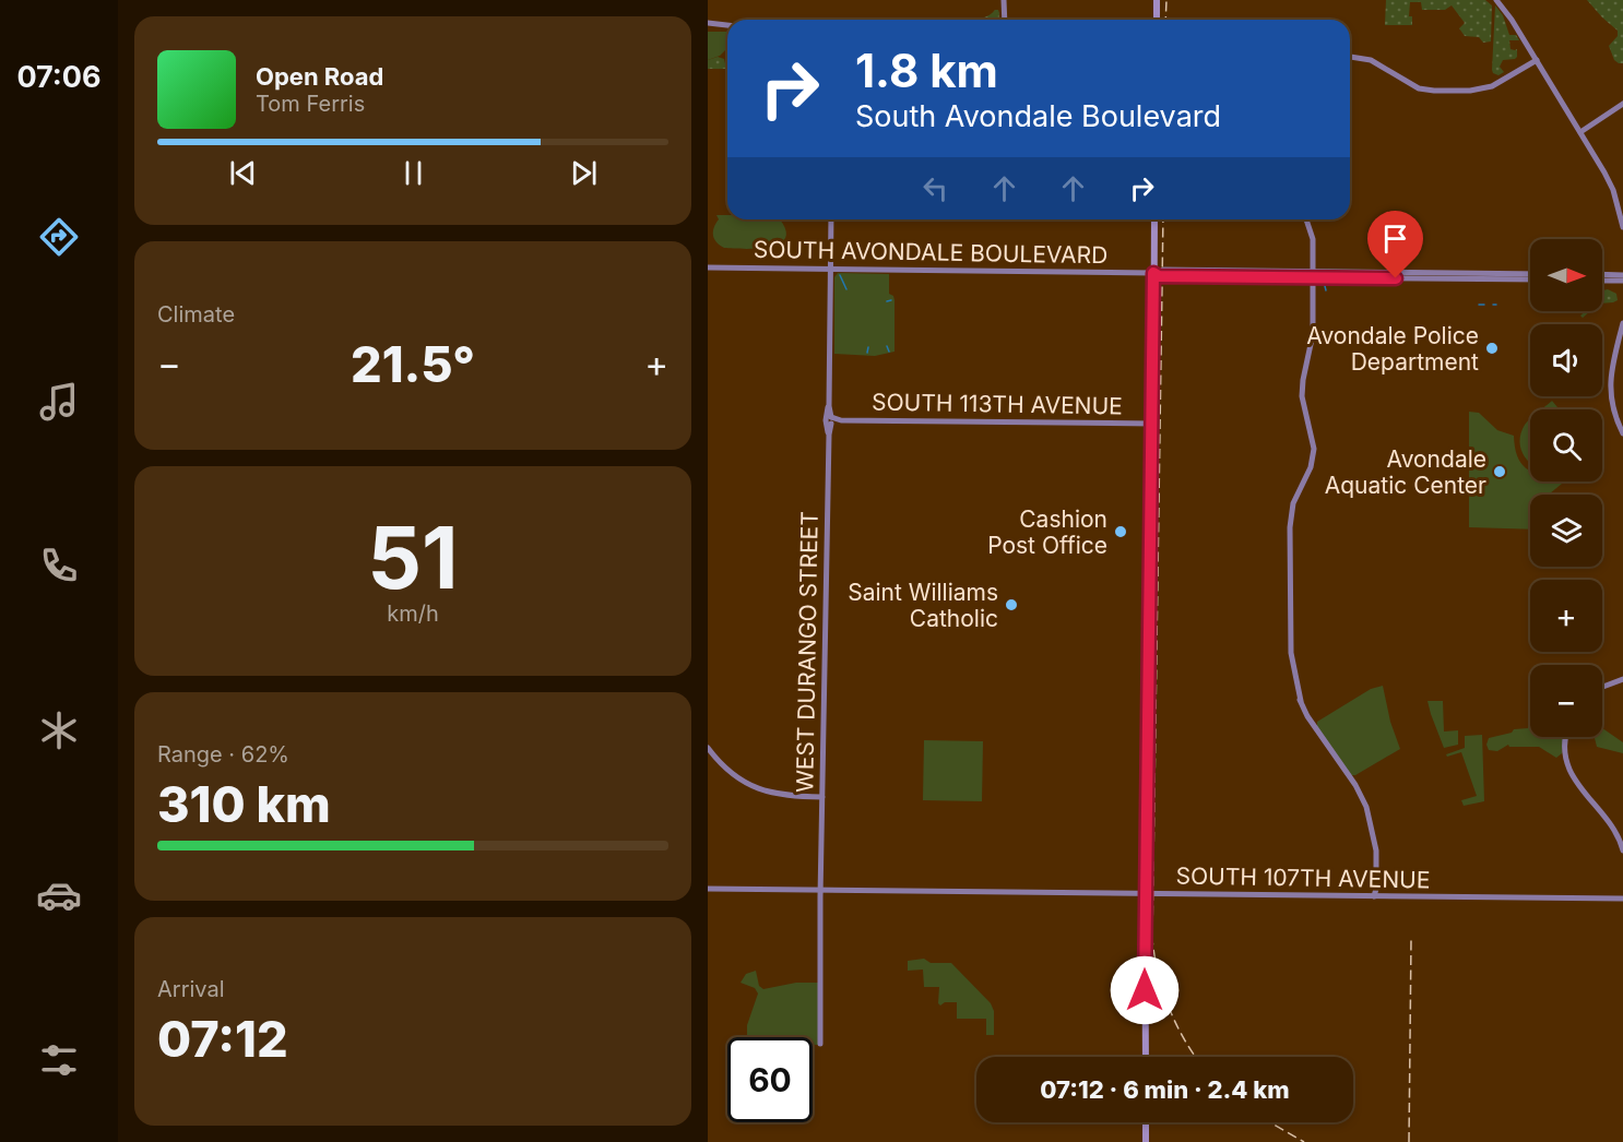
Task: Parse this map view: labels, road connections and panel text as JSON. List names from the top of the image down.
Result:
{
  "streets": {
    "street": [
      "SOUTH AVONDALE BOULEVARD",
      "SOUTH 113TH AVENUE",
      "WEST DURANGO STREET",
      "SOUTH 107TH AVENUE"
    ]
  },
  "crossings": [
    ["SOUTH 113TH AVENUE", "WEST DURANGO STREET"],
    ["WEST DURANGO STREET", "SOUTH 107TH AVENUE"]
  ],
  "places": [
    "Avondale Police Department",
    "Avondale Aquatic Center",
    "Cashion Post Office",
    "Saint Williams Catholic"
  ],
  "north": "right",
  "page": {
    "tabs": "07:06",
    "turn": ["1.8 km", "South Avondale Boulevard"],
    "song": ["Open Road", "Tom Ferris"],
    "map_buttons": ["+", "−"],
    "tile": [
      "Climate",
      ["51", "km/h"],
      ["Range · 62%", "310 km"],
      ["Arrival", "07:12"]
    ],
    "heat": ["−", "21.5°", "+"],
    "limit": "60",
    "trip": "07:12 · 6 min · 2.4 km"
  }
}
